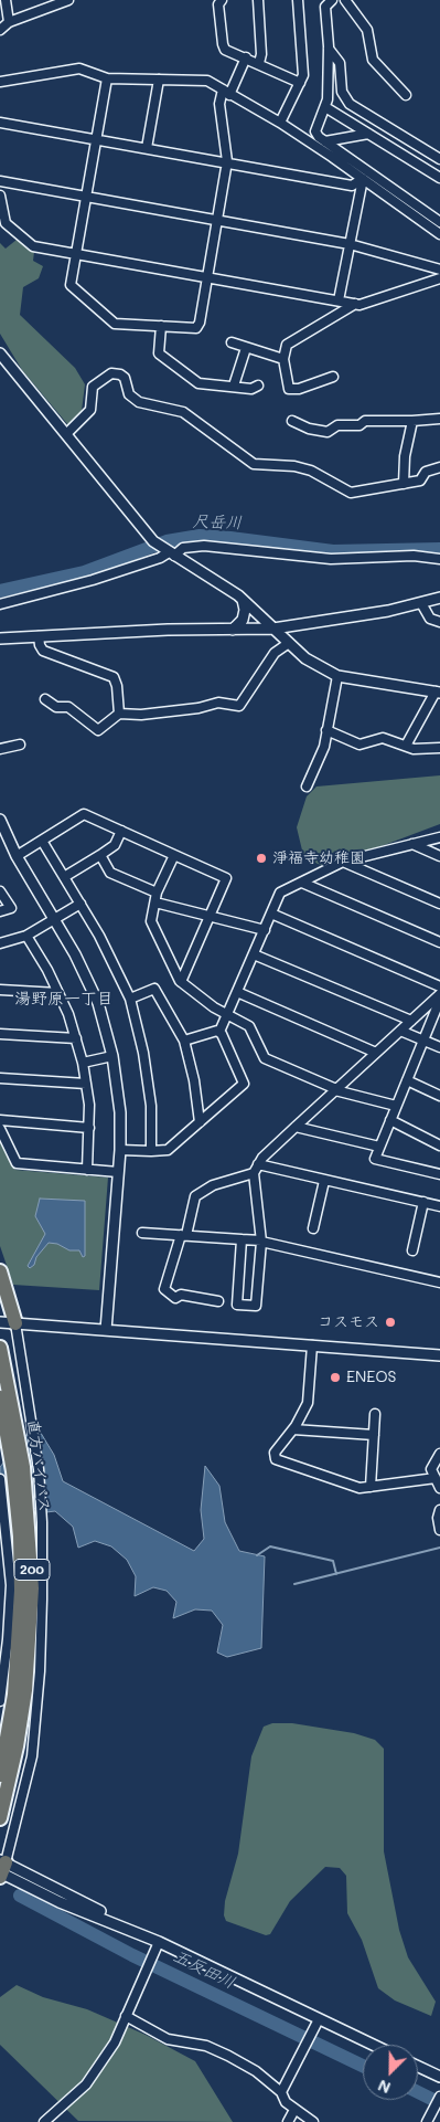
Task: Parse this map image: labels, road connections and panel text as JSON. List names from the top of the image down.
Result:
{
  "streets": {
    "highway": ["直方バイパス", "200"]
  },
  "districts": ["湯野原一丁目"],
  "water": ["尺岳川", "五反田川"],
  "places": ["淨福寺幼稚園", "コスモス", "ENEOS"],
  "north": "bottom left"
}
